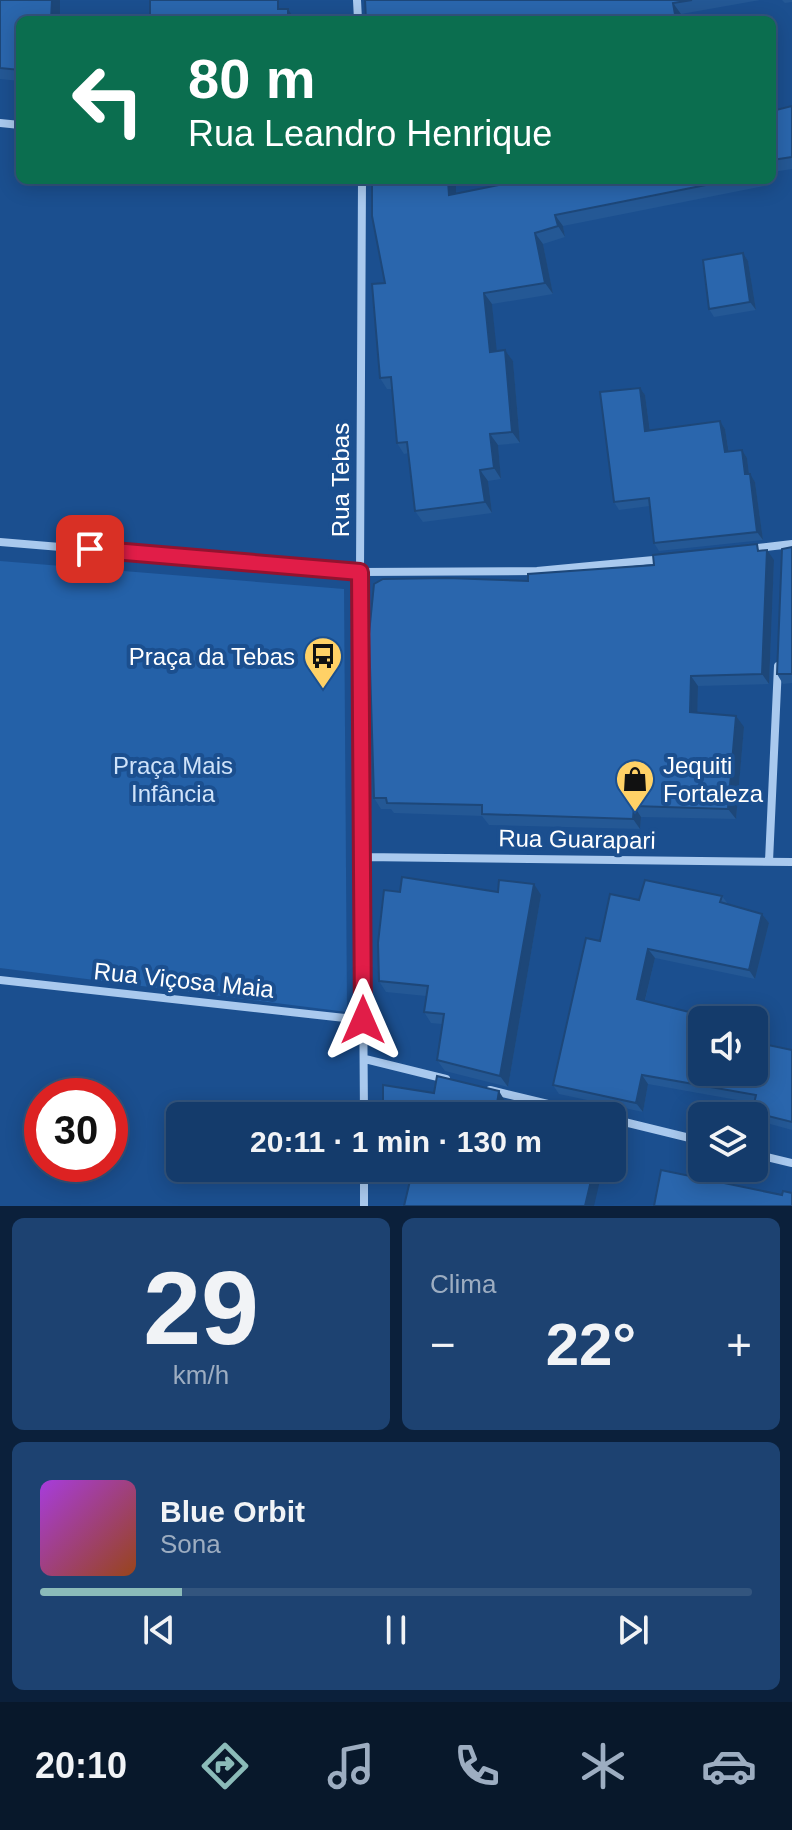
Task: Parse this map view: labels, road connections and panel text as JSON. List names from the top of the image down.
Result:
{
  "streets": {
    "street": ["Rua Tebas", "Rua Guarapari", "Rua Viçosa Maia"]
  },
  "crossings": [
    ["Rua Tebas", "Rua Guarapari"],
    ["Rua Tebas", "Rua Viçosa Maia"]
  ],
  "parks": ["Praça Mais Infância"],
  "places": {
    "bus stop": ["Praça da Tebas"],
    "shop": ["Jequiti Fortaleza"]
  },
  "page": {
    "turn": ["80 m", "Rua Leandro Henrique"],
    "limit": "30",
    "trip": "20:11 · 1 min · 130 m",
    "tile": [
      ["29", "km/h"],
      "Clima"
    ],
    "heat": ["−", "22°", "+"],
    "song": ["Blue Orbit", "Sona"],
    "tabs": "20:10"
  }
}
